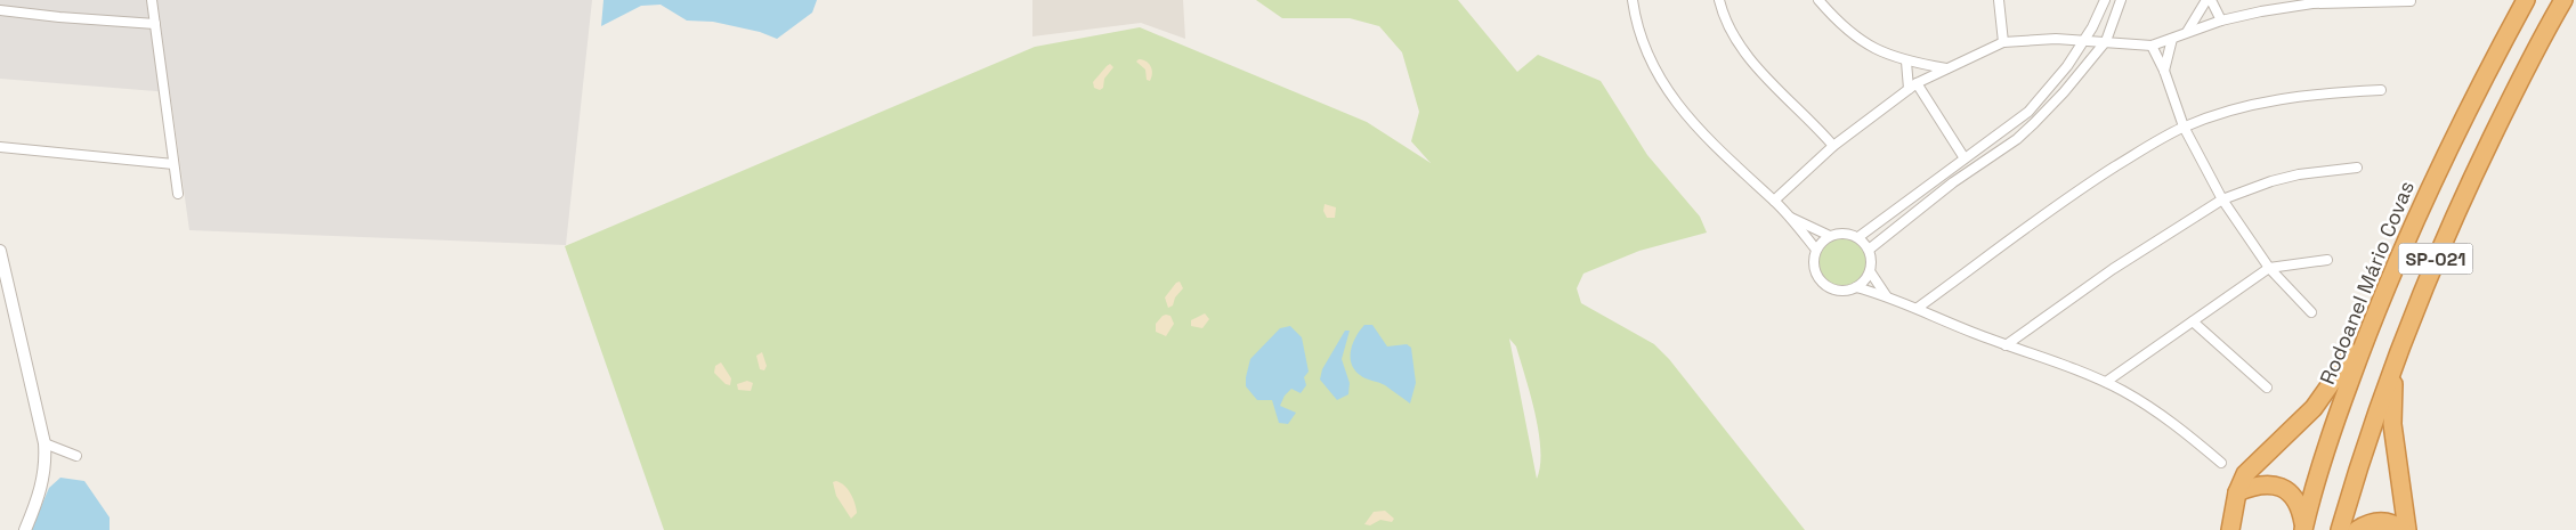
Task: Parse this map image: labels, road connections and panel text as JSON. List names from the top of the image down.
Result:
{
  "streets": {
    "highway": ["SP-021", "Rodoanel Mário Covas"]
  }
}
